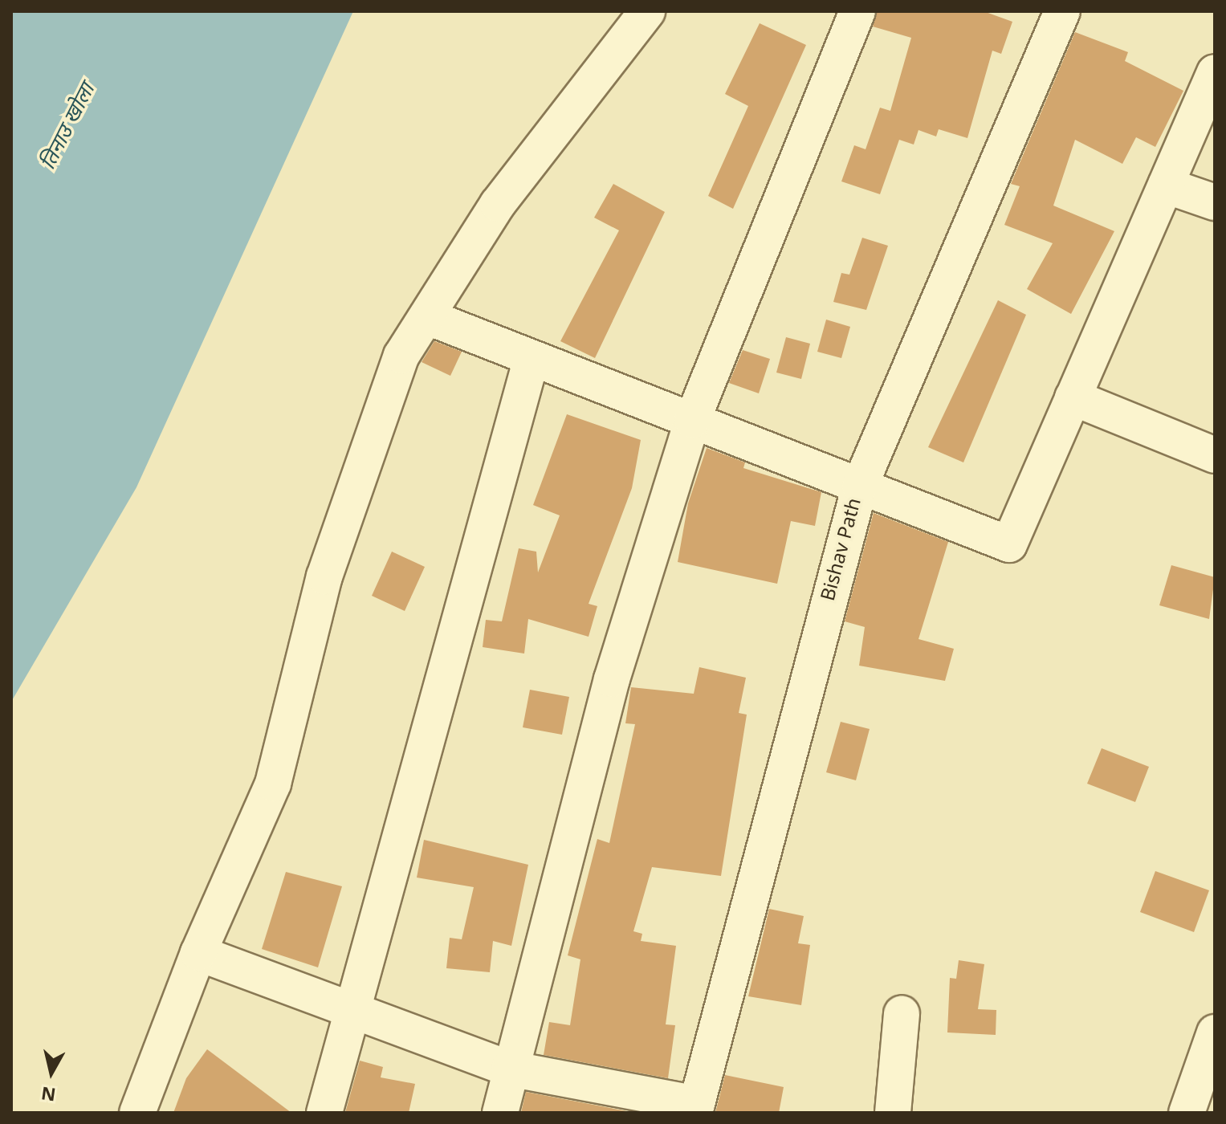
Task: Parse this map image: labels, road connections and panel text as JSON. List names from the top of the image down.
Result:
{
  "streets": {
    "street": ["Bishav Path"]
  },
  "water": ["तिनाउ खोला"],
  "north": "bottom"
}
